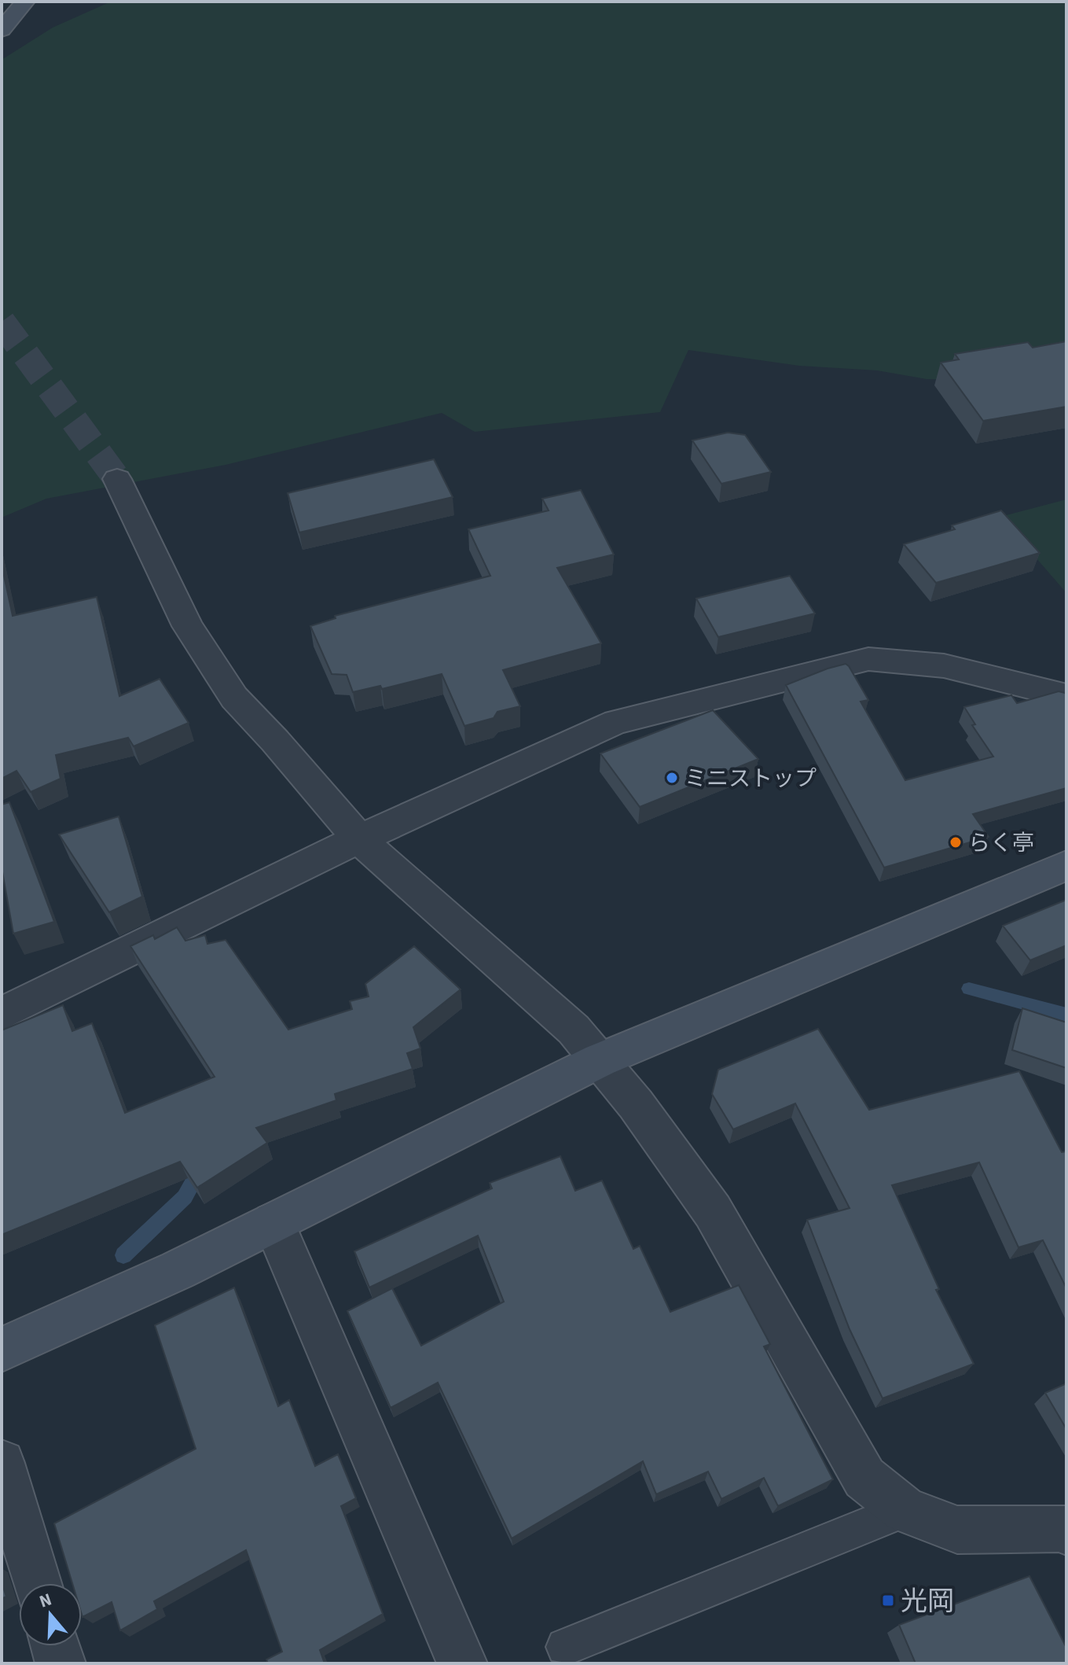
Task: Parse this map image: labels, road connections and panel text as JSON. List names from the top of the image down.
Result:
{
  "places": {
    "other": ["ミニストップ", "らく亭"],
    "transit": ["光岡"]
  },
  "north": "top"
}
